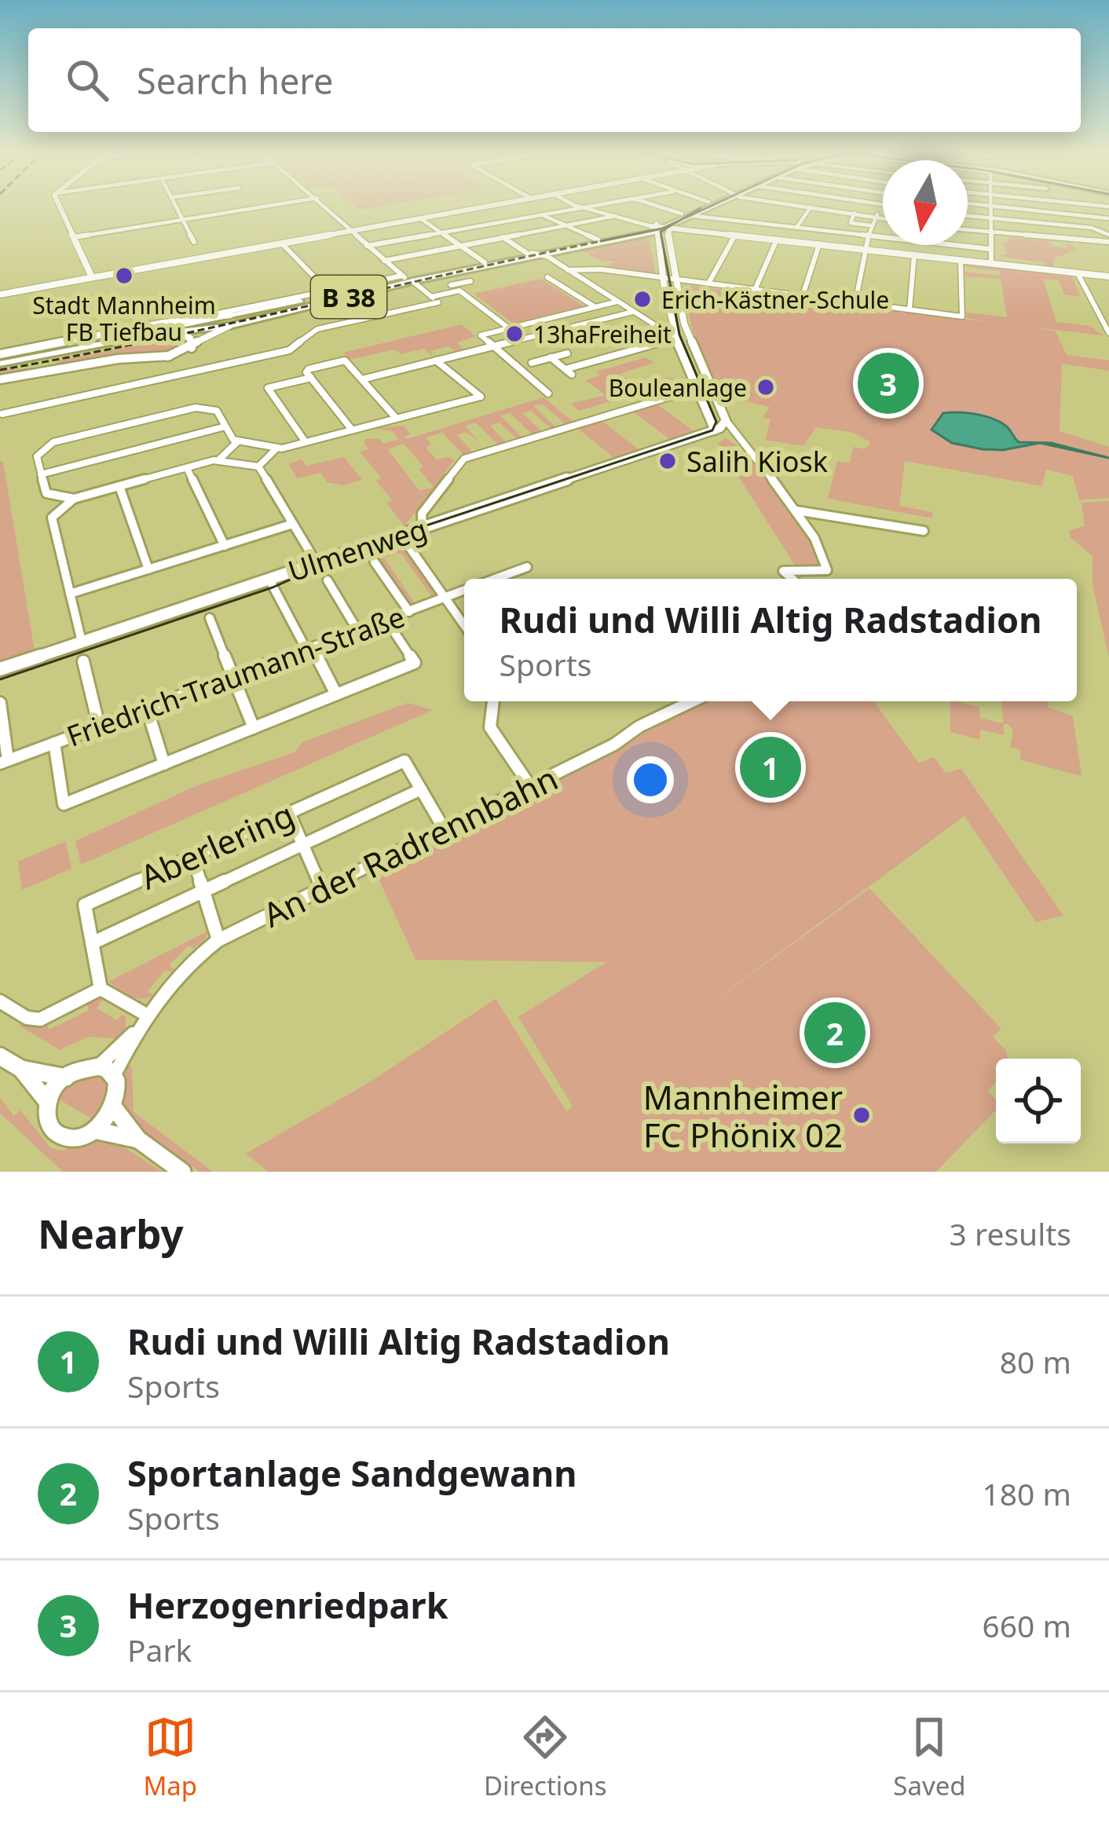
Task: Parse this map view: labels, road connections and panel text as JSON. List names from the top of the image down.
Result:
{
  "streets": {
    "main road": ["B 38"],
    "street": [
      "Ulmenweg",
      "Friedrich-Traumann-Straße",
      "Aberlering",
      "An der Radrennbahn"
    ]
  },
  "crossings": [
    ["Aberlering", "An der Radrennbahn"]
  ],
  "places": [
    "Stadt Mannheim FB Tiefbau",
    "Erich-Kästner-Schule",
    "13haFreiheit",
    "Bouleanlage",
    "Salih Kiosk",
    "Mannheimer FC Phönix 02"
  ],
  "north": "bottom",
  "page": {
    "search": "Search here",
    "pins": ["3", "1", "2"],
    "popup": ["Rudi und Willi Altig Radstadion", "Sports"],
    "heading": ["Nearby", "3 results"],
    "list": [
      {
        "mark": "1",
        "name": "Rudi und Willi Altig Radstadion",
        "note": "Sports",
        "value": "80 m"
      },
      {
        "mark": "2",
        "name": "Sportanlage Sandgewann",
        "note": "Sports",
        "value": "180 m"
      },
      {
        "mark": "3",
        "name": "Herzogenriedpark",
        "note": "Park",
        "value": "660 m"
      }
    ],
    "nav": ["Map", "Directions", "Saved"]
  }
}
